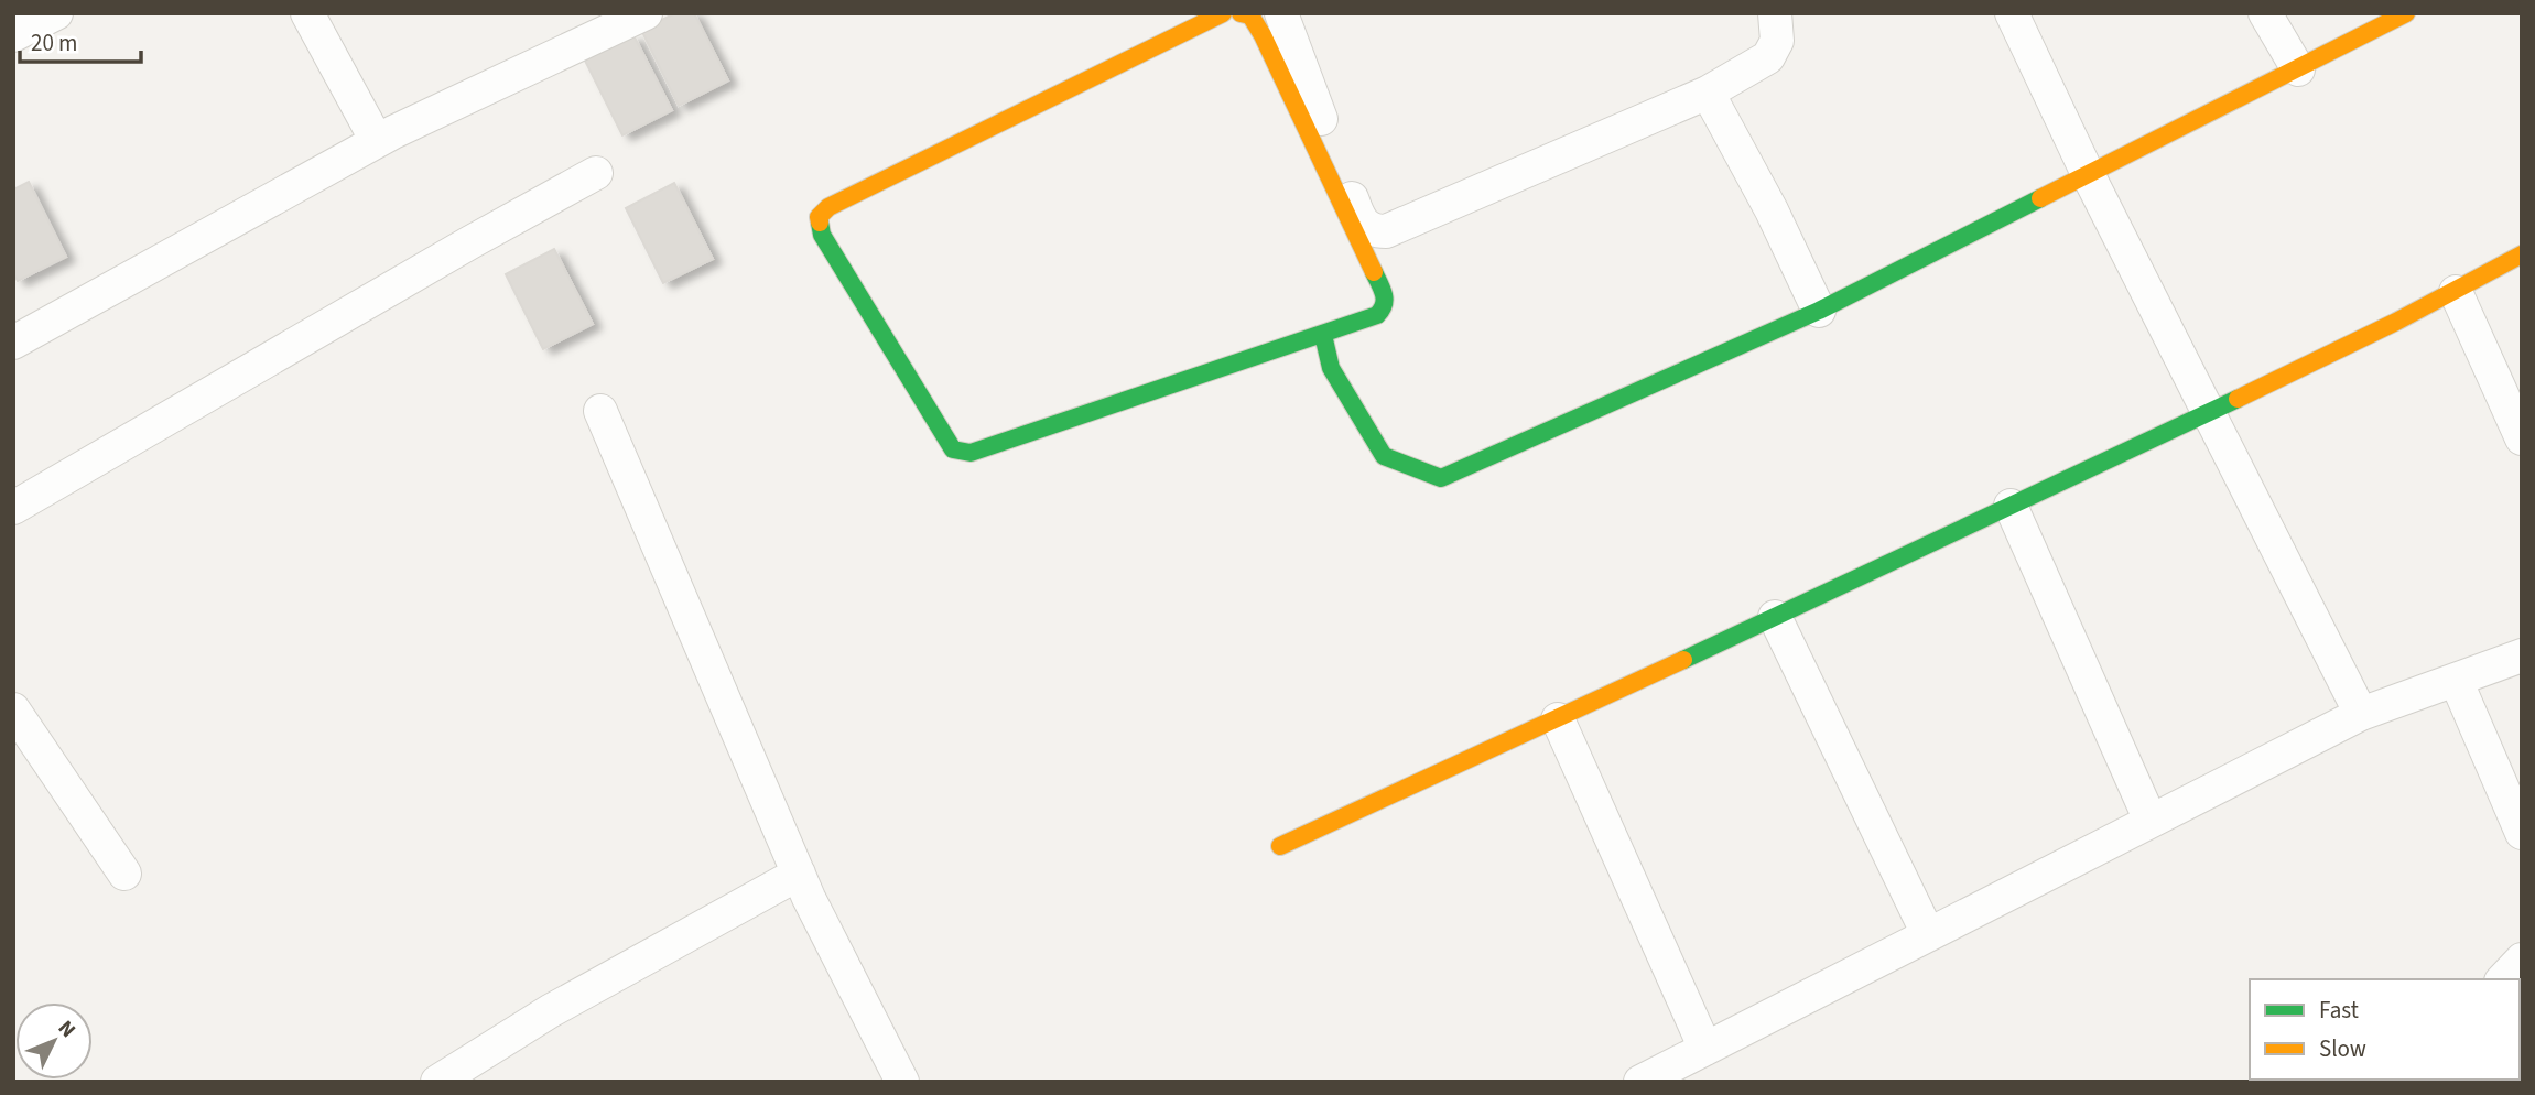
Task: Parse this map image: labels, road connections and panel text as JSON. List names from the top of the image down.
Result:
{
  "legend": ["Fast", "Slow"],
  "scale_bar": "20 m",
  "north": "top right"
}
